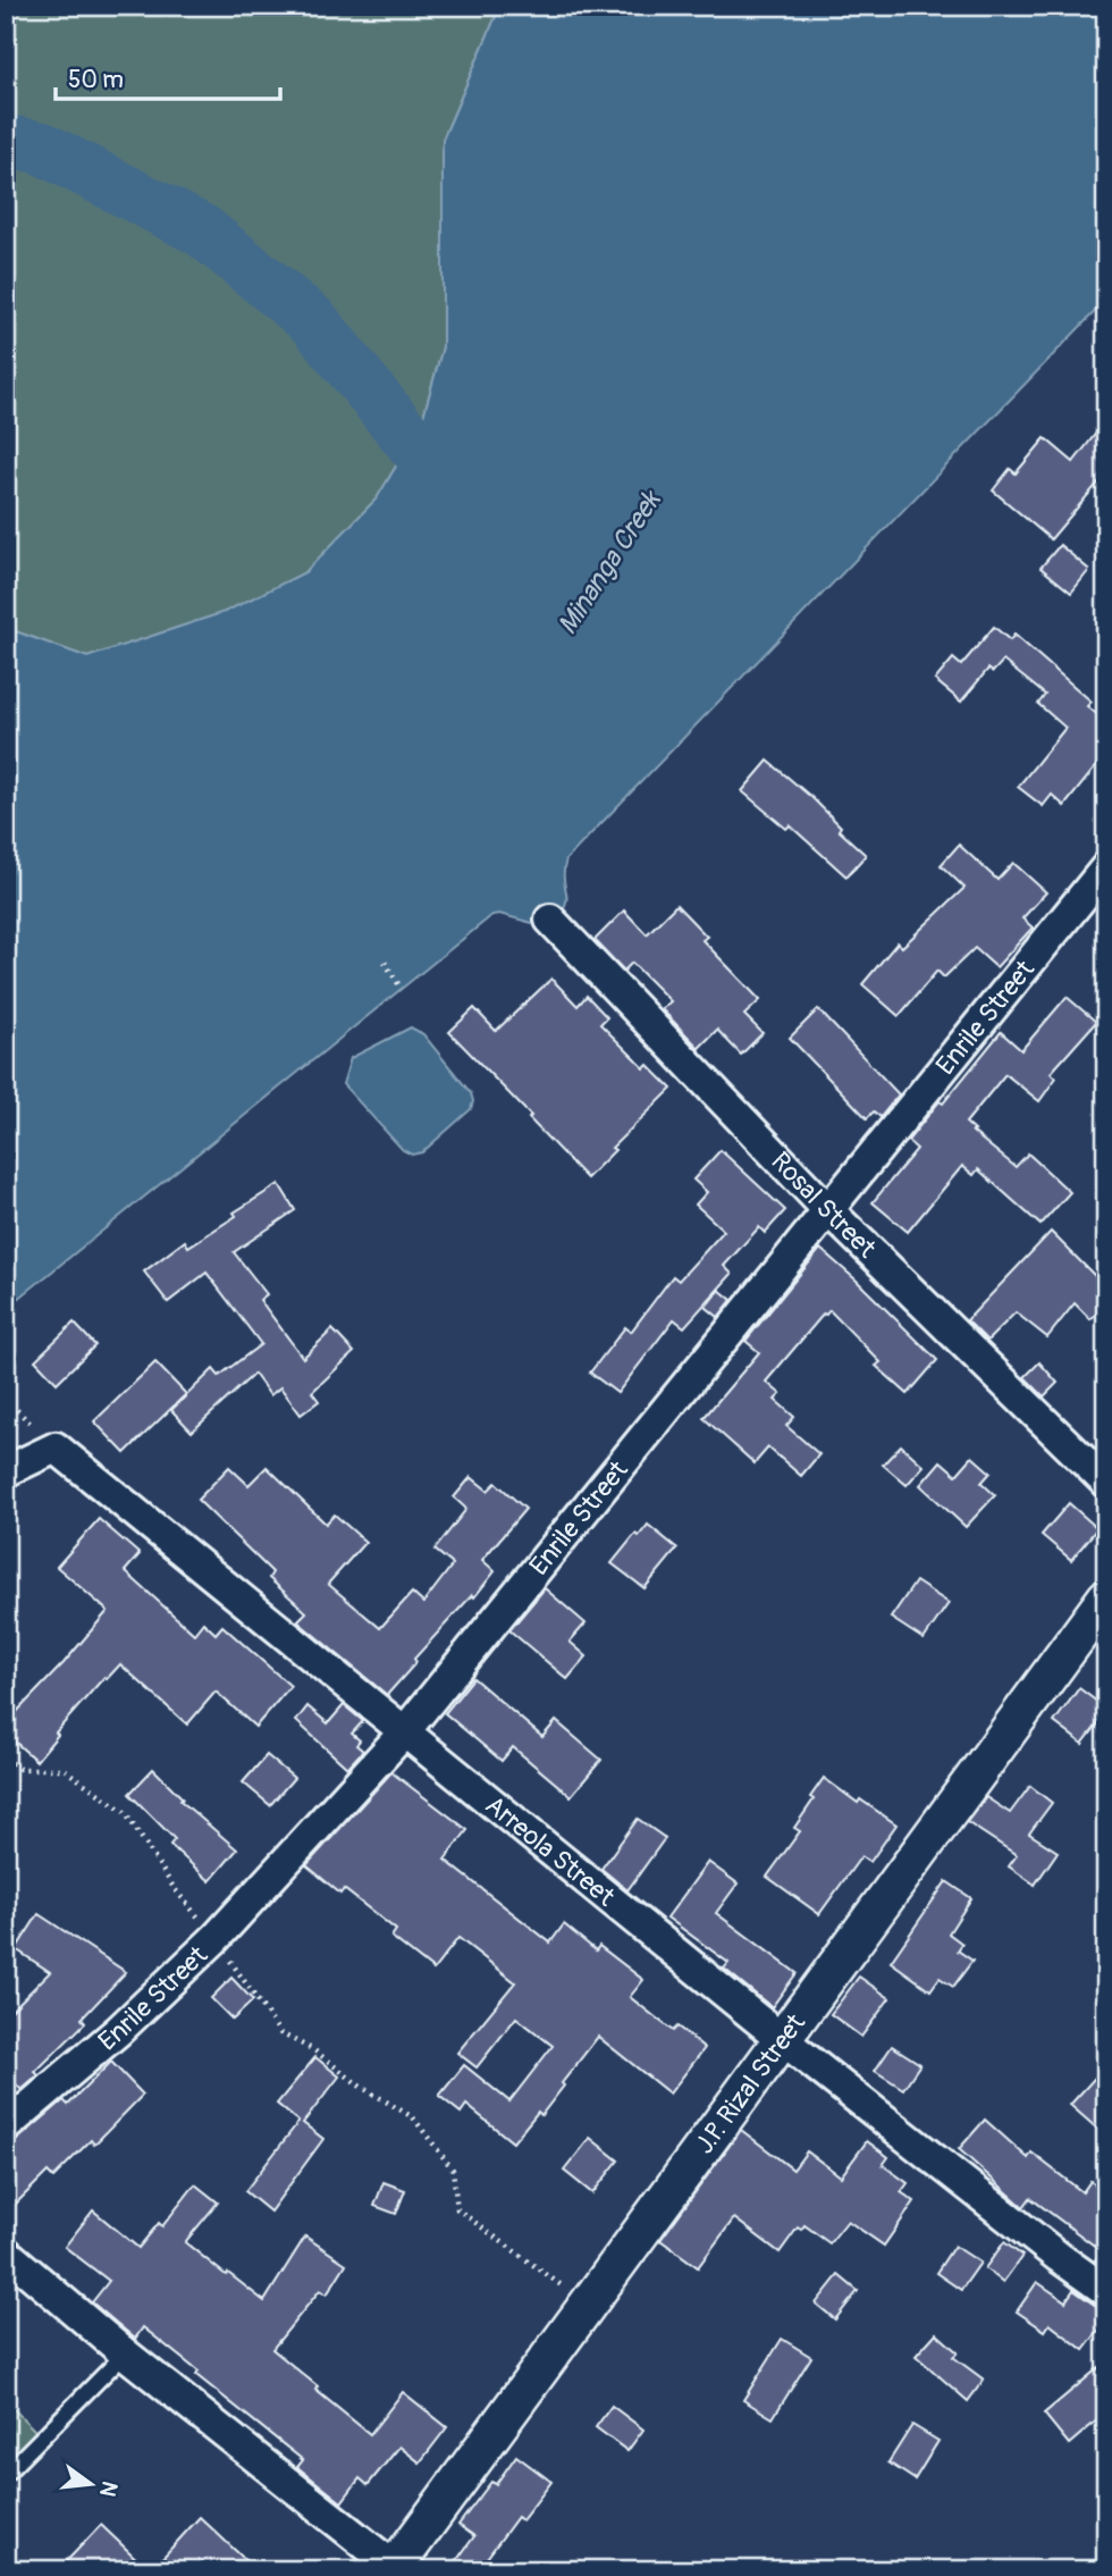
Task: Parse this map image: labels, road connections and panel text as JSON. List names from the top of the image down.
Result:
{
  "streets": {
    "street": [
      "Enrile Street",
      "Rosal Street",
      "Arreola Street",
      "J.P. Rizal Street"
    ]
  },
  "crossings": [
    ["Enrile Street", "Rosal Street"],
    ["Enrile Street", "Arreola Street"],
    ["Arreola Street", "J.P. Rizal Street"]
  ],
  "water": ["Minanga Creek"],
  "scale_bar": "50 m",
  "north": "right"
}
